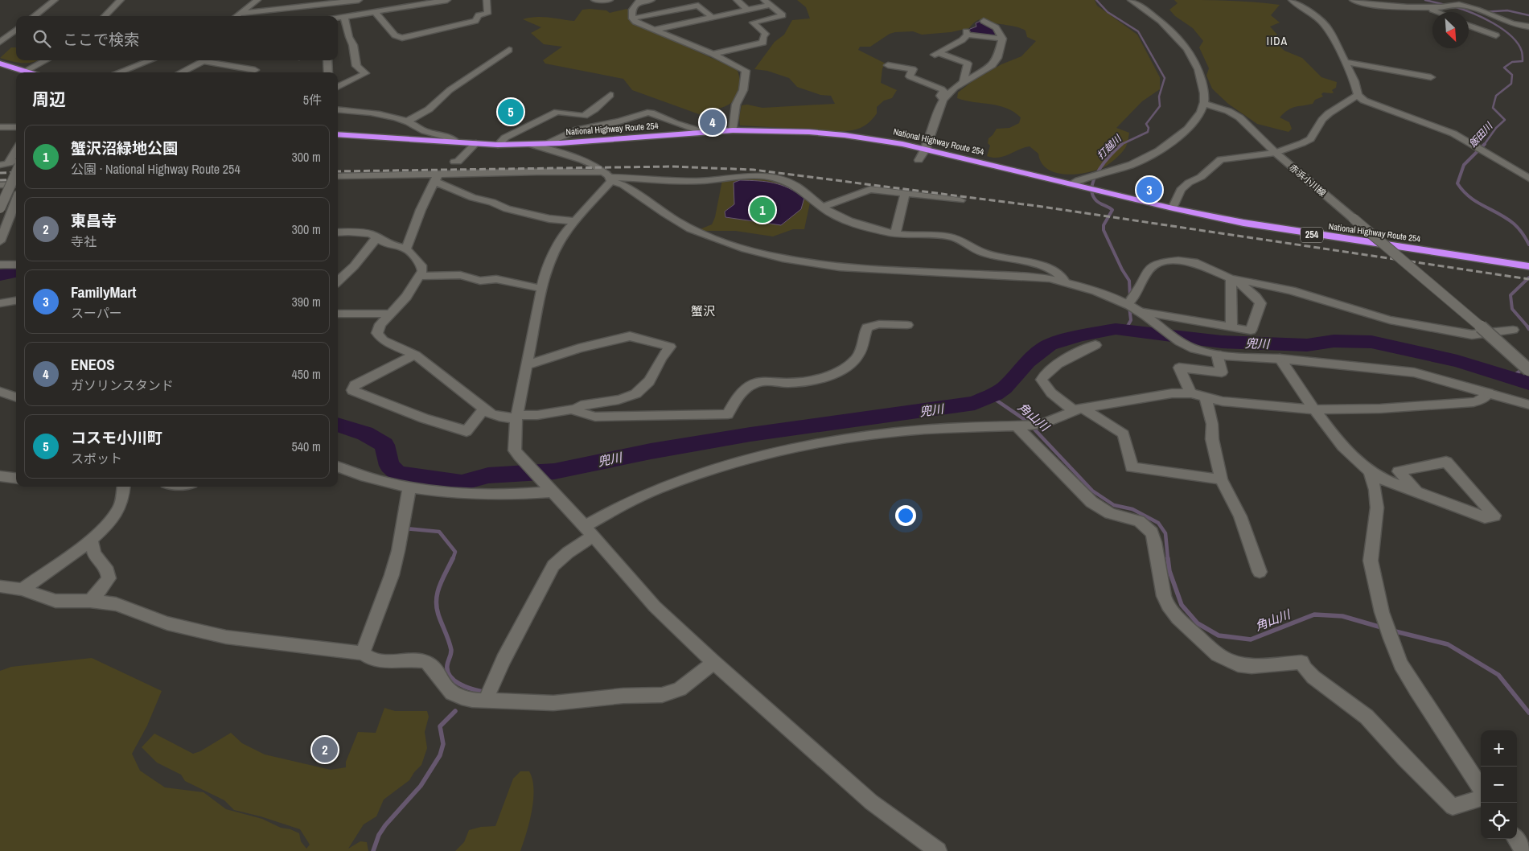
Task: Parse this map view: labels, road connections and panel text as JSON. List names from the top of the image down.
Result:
{
  "streets": {
    "highway": ["National Highway Route 254", "254"],
    "street": ["赤浜小川線"]
  },
  "districts": ["IIDA", "蟹沢"],
  "water": [
    "飯田川",
    "打越川",
    "兜川",
    "角山川"
  ],
  "north": "bottom right",
  "page": {
    "search": "ここで検索",
    "heading": ["周辺", "5件"],
    "pins": [
      "5",
      "4",
      "3",
      "1",
      "2"
    ],
    "list": [
      {
        "mark": "1",
        "name": "蟹沢沼緑地公園",
        "note": "公園 · National Highway Route 254",
        "value": "300 m"
      },
      {
        "mark": "2",
        "name": "東昌寺",
        "note": "寺社",
        "value": "300 m"
      },
      {
        "mark": "3",
        "name": "FamilyMart",
        "note": "スーパー",
        "value": "390 m"
      },
      {
        "mark": "4",
        "name": "ENEOS",
        "note": "ガソリンスタンド",
        "value": "450 m"
      },
      {
        "mark": "5",
        "name": "コスモ小川町",
        "note": "スポット",
        "value": "540 m"
      }
    ],
    "map_buttons": ["+", "−"]
  }
}
